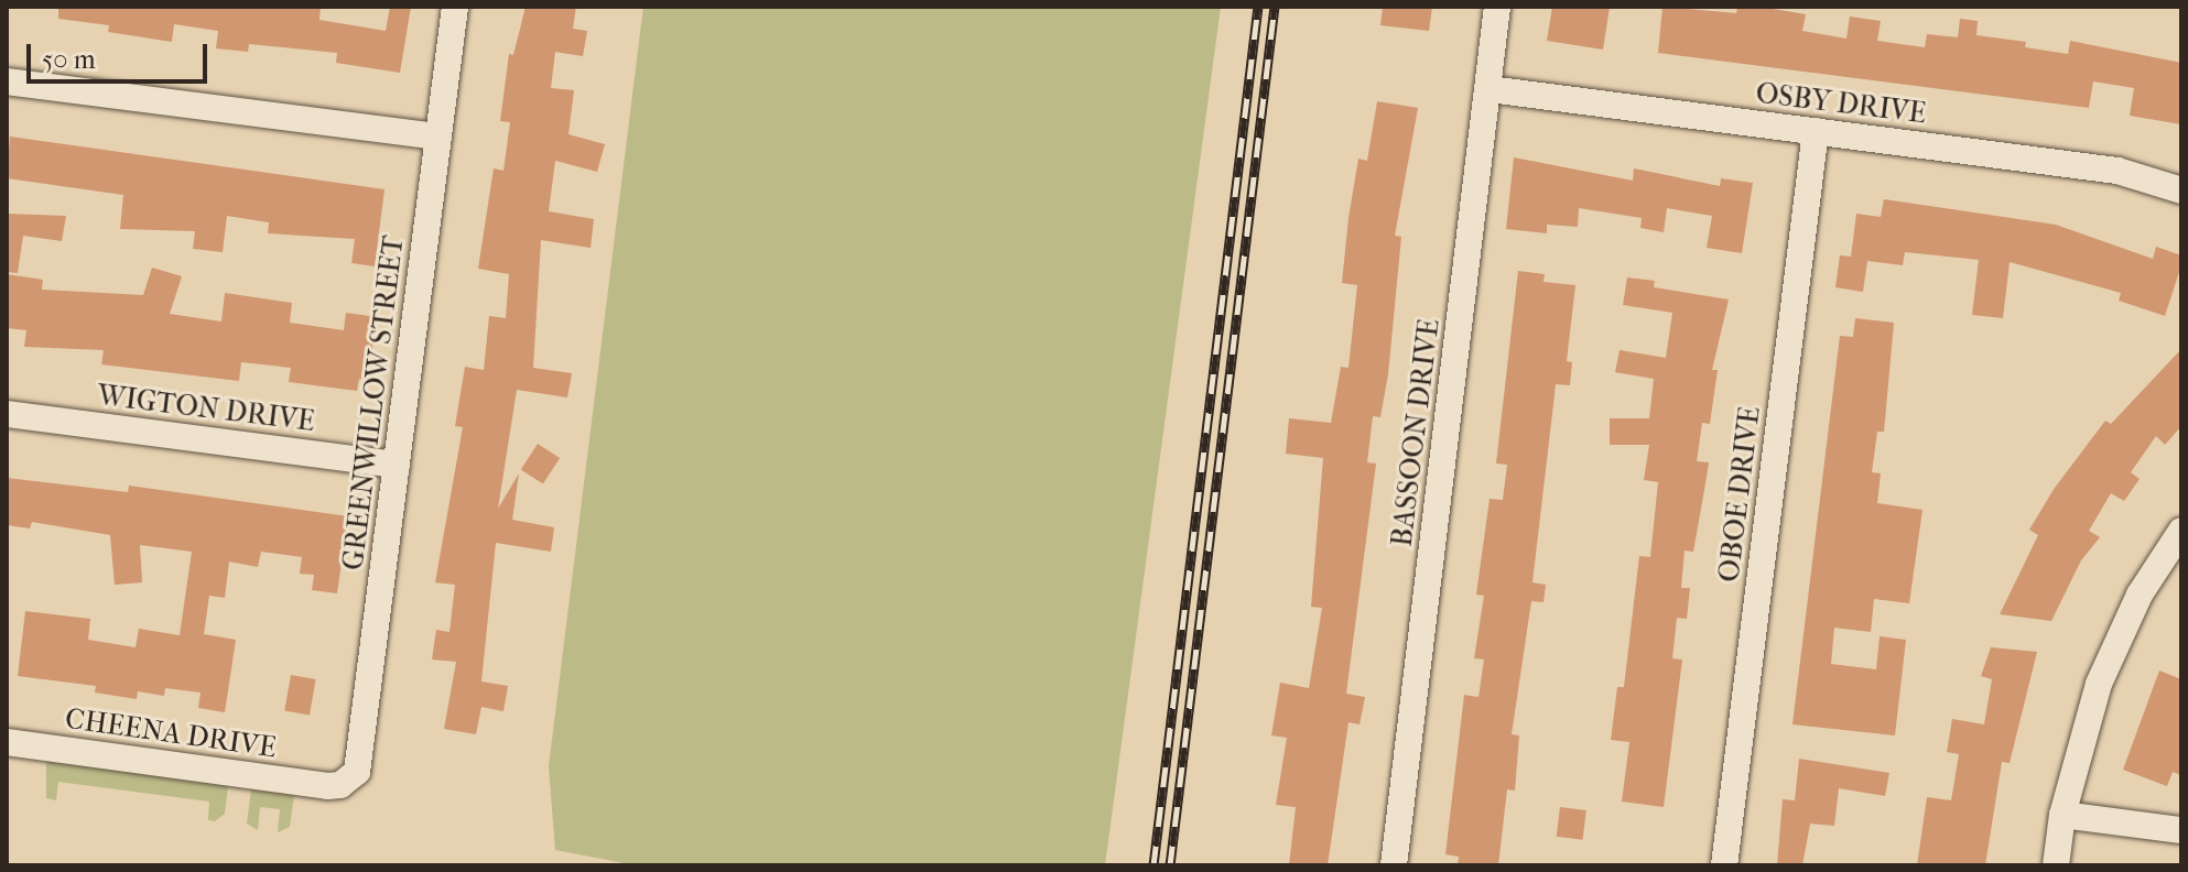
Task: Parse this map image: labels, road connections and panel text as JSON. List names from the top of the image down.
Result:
{
  "streets": {
    "street": [
      "OSBY DRIVE",
      "GREENWILLOW STREET",
      "WIGTON DRIVE",
      "BASSOON DRIVE",
      "OBOE DRIVE",
      "CHEENA DRIVE"
    ]
  },
  "crossings": [
    ["OSBY DRIVE", "BASSOON DRIVE"],
    ["OSBY DRIVE", "OBOE DRIVE"],
    ["GREENWILLOW STREET", "WIGTON DRIVE"],
    ["GREENWILLOW STREET", "CHEENA DRIVE"]
  ],
  "scale_bar": "50 m"
}
